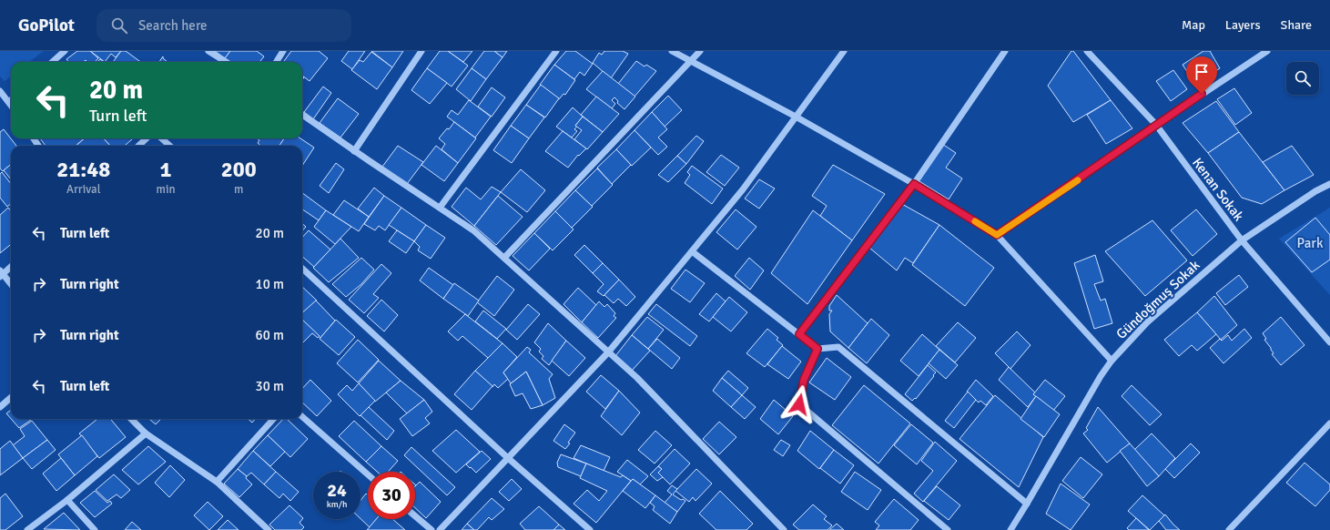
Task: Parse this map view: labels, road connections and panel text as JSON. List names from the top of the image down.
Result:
{
  "streets": {
    "street": ["Kenan Sokak", "Gündoğmuş Sokak"]
  },
  "crossings": [
    ["Kenan Sokak", "Gündoğmuş Sokak"]
  ],
  "parks": ["Park"],
  "page": {
    "header": "GoPilot",
    "search": "Search here",
    "nav": ["Map", "Layers", "Share"],
    "turn": ["20 m", "Turn left"],
    "eta": [
      "21:48",
      "Arrival",
      "1",
      "min",
      "200",
      "m"
    ],
    "list": [
      {
        "name": "Turn left",
        "value": "20 m"
      },
      {
        "name": "Turn right",
        "value": "10 m"
      },
      {
        "name": "Turn right",
        "value": "60 m"
      },
      {
        "name": "Turn left",
        "value": "30 m"
      }
    ],
    "speed": "24 km/h",
    "limit": "30"
  }
}
